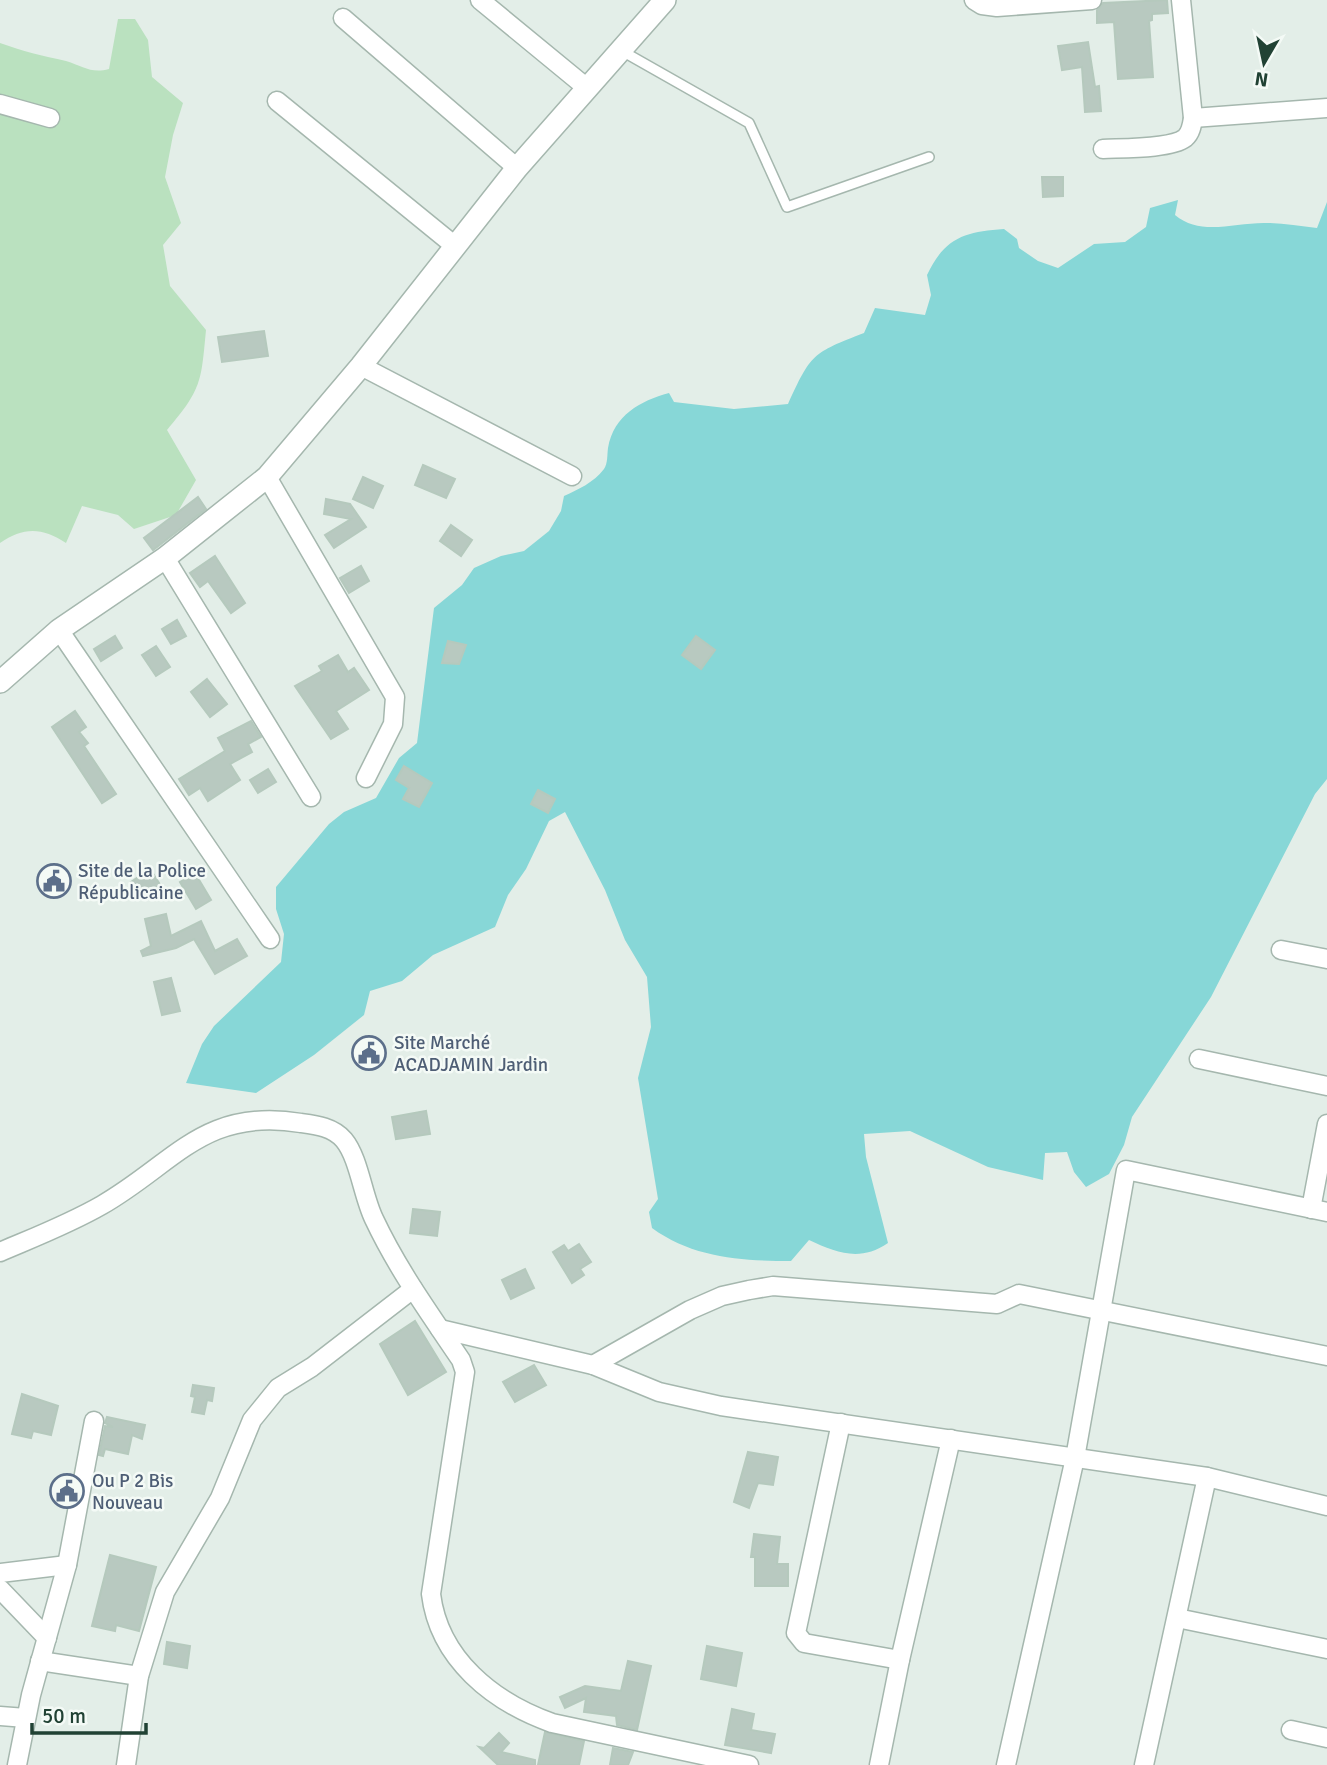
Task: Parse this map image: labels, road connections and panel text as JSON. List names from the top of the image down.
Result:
{
  "places": {
    "public building": ["Site de la Police Républicaine", "Site Marché ACADJAMIN Jardin", "Ou P 2 Bis Nouveau"]
  },
  "scale_bar": "50 m",
  "north": "bottom"
}
